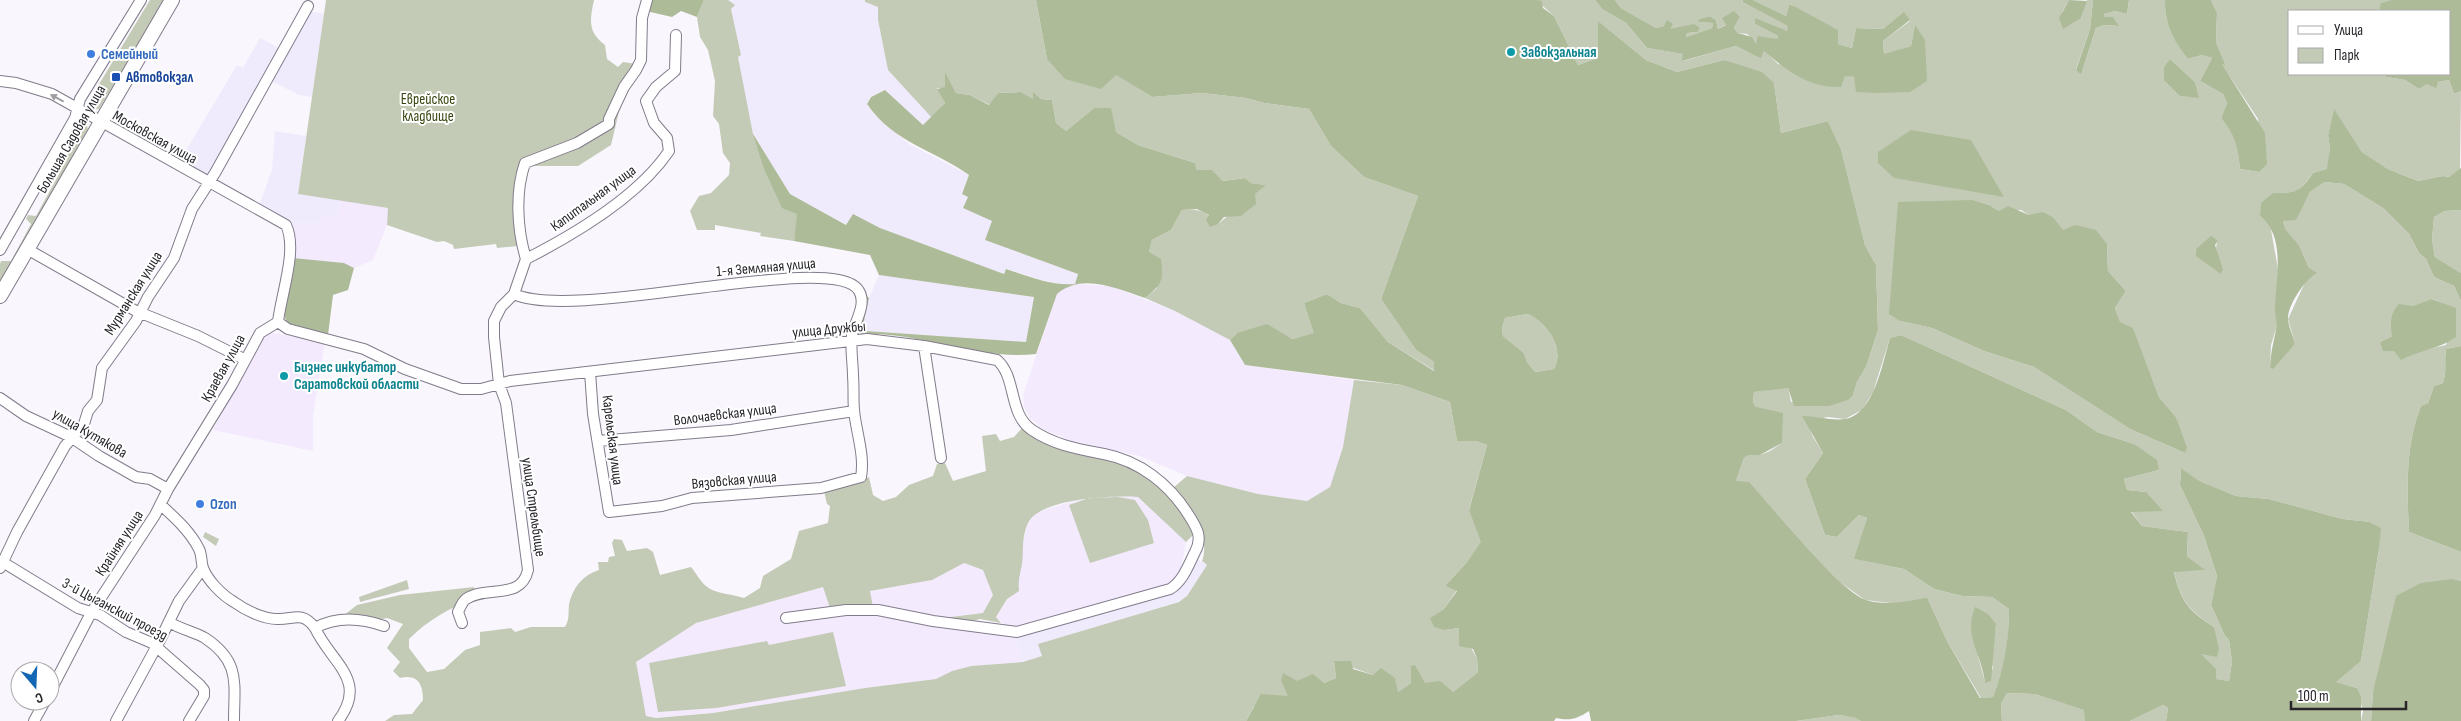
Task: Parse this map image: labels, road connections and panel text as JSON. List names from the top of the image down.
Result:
{
  "streets": {
    "main road": ["Большая Садовая улица"],
    "street": [
      "Московская улица",
      "Капитальная улица",
      "1-я Земляная улица",
      "Мурманская улица",
      "улица Дружбы",
      "Краевая улица",
      "Волочаевская улица",
      "улица Кутякова",
      "Карельская улица",
      "Вязовская улица",
      "улица Стрельбище",
      "Крайняя улица",
      "3-й Цыганский проезд"
    ]
  },
  "crossings": [
    ["Московская улица", "Большая Садовая улица"],
    ["Московская улица", "Мурманская улица"],
    ["Московская улица", "улица Дружбы"],
    ["Московская улица", "Краевая улица"],
    ["1-я Земляная улица", "улица Дружбы"],
    ["1-я Земляная улица", "Волочаевская улица"],
    ["1-я Земляная улица", "Вязовская улица"],
    ["Мурманская улица", "улица Кутякова"],
    ["Мурманская улица", "3-й Цыганский проезд"],
    ["улица Дружбы", "Краевая улица"],
    ["улица Дружбы", "Карельская улица"],
    ["улица Дружбы", "улица Стрельбище"],
    ["Краевая улица", "улица Кутякова"],
    ["Краевая улица", "Крайняя улица"],
    ["Волочаевская улица", "Карельская улица"],
    ["улица Кутякова", "Крайняя улица"],
    ["Карельская улица", "Вязовская улица"],
    ["Крайняя улица", "3-й Цыганский проезд"]
  ],
  "parks": ["Еврейское кладбище"],
  "places": {
    "other": [
      "Завокзальная",
      "Семейный",
      "Бизнес инкубатор Саратовской области",
      "Ozon"
    ],
    "transit": ["Автовокзал"]
  },
  "legend": ["Улица", "Парк"],
  "scale_bar": "100 m",
  "north": "bottom"
}
